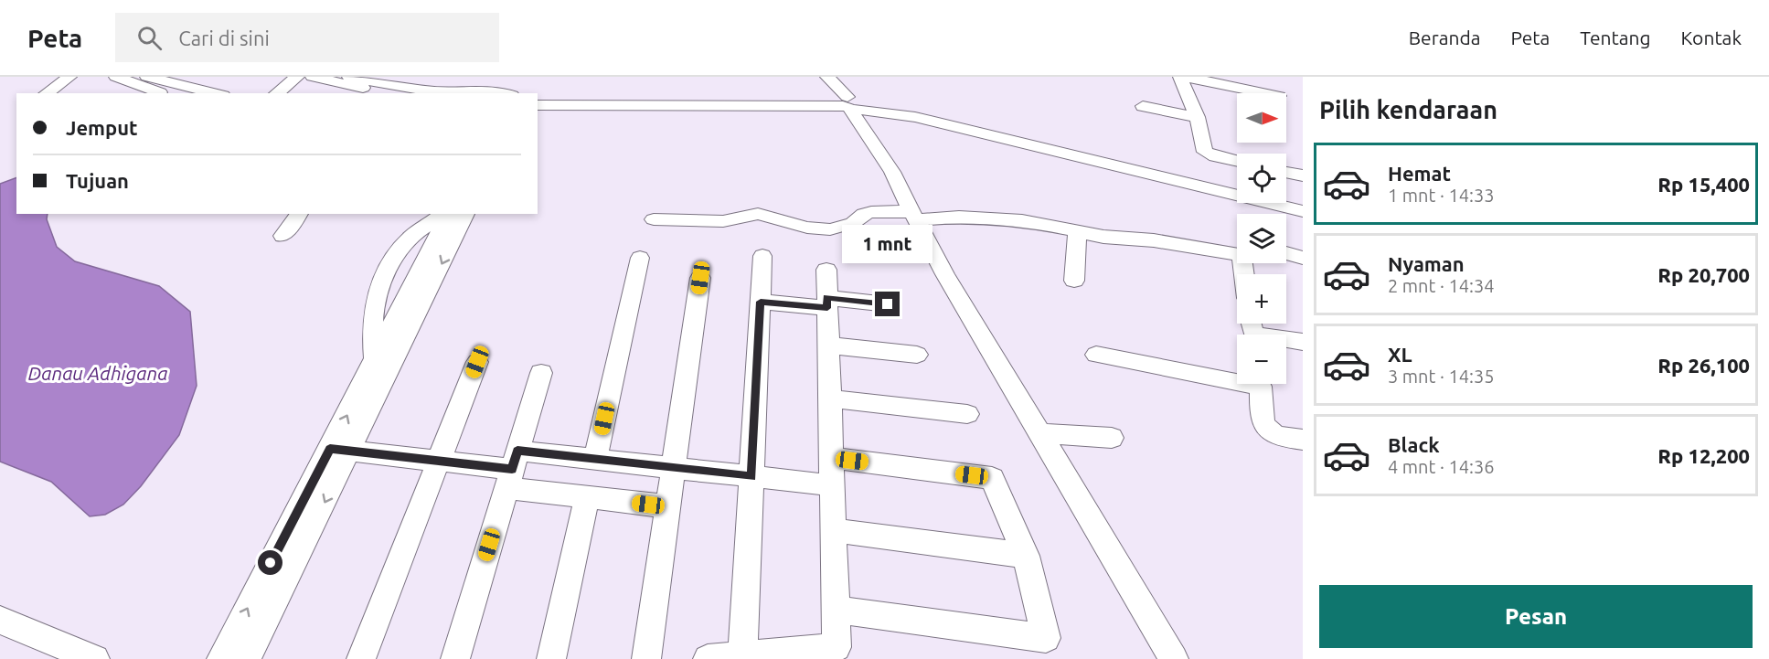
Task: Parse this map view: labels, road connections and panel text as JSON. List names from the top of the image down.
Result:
{
  "water": ["Danau Adhigana"],
  "north": "right",
  "page": {
    "header": "Peta",
    "search": "Cari di sini",
    "nav": [
      "Beranda",
      "Peta",
      "Tentang",
      "Kontak"
    ],
    "heading": "Pilih kendaraan",
    "map_buttons": ["+", "−"],
    "banner": ["Jemput", "Tujuan"],
    "list": [
      {
        "name": "Hemat",
        "note": "1 mnt · 14:33",
        "value": "Rp 15,400"
      },
      {
        "name": "Nyaman",
        "note": "2 mnt · 14:34",
        "value": "Rp 20,700"
      },
      {
        "name": "XL",
        "note": "3 mnt · 14:35",
        "value": "Rp 26,100"
      },
      {
        "name": "Black",
        "note": "4 mnt · 14:36",
        "value": "Rp 12,200"
      }
    ],
    "bubble": "1 mnt",
    "buttons": "Pesan"
  }
}
